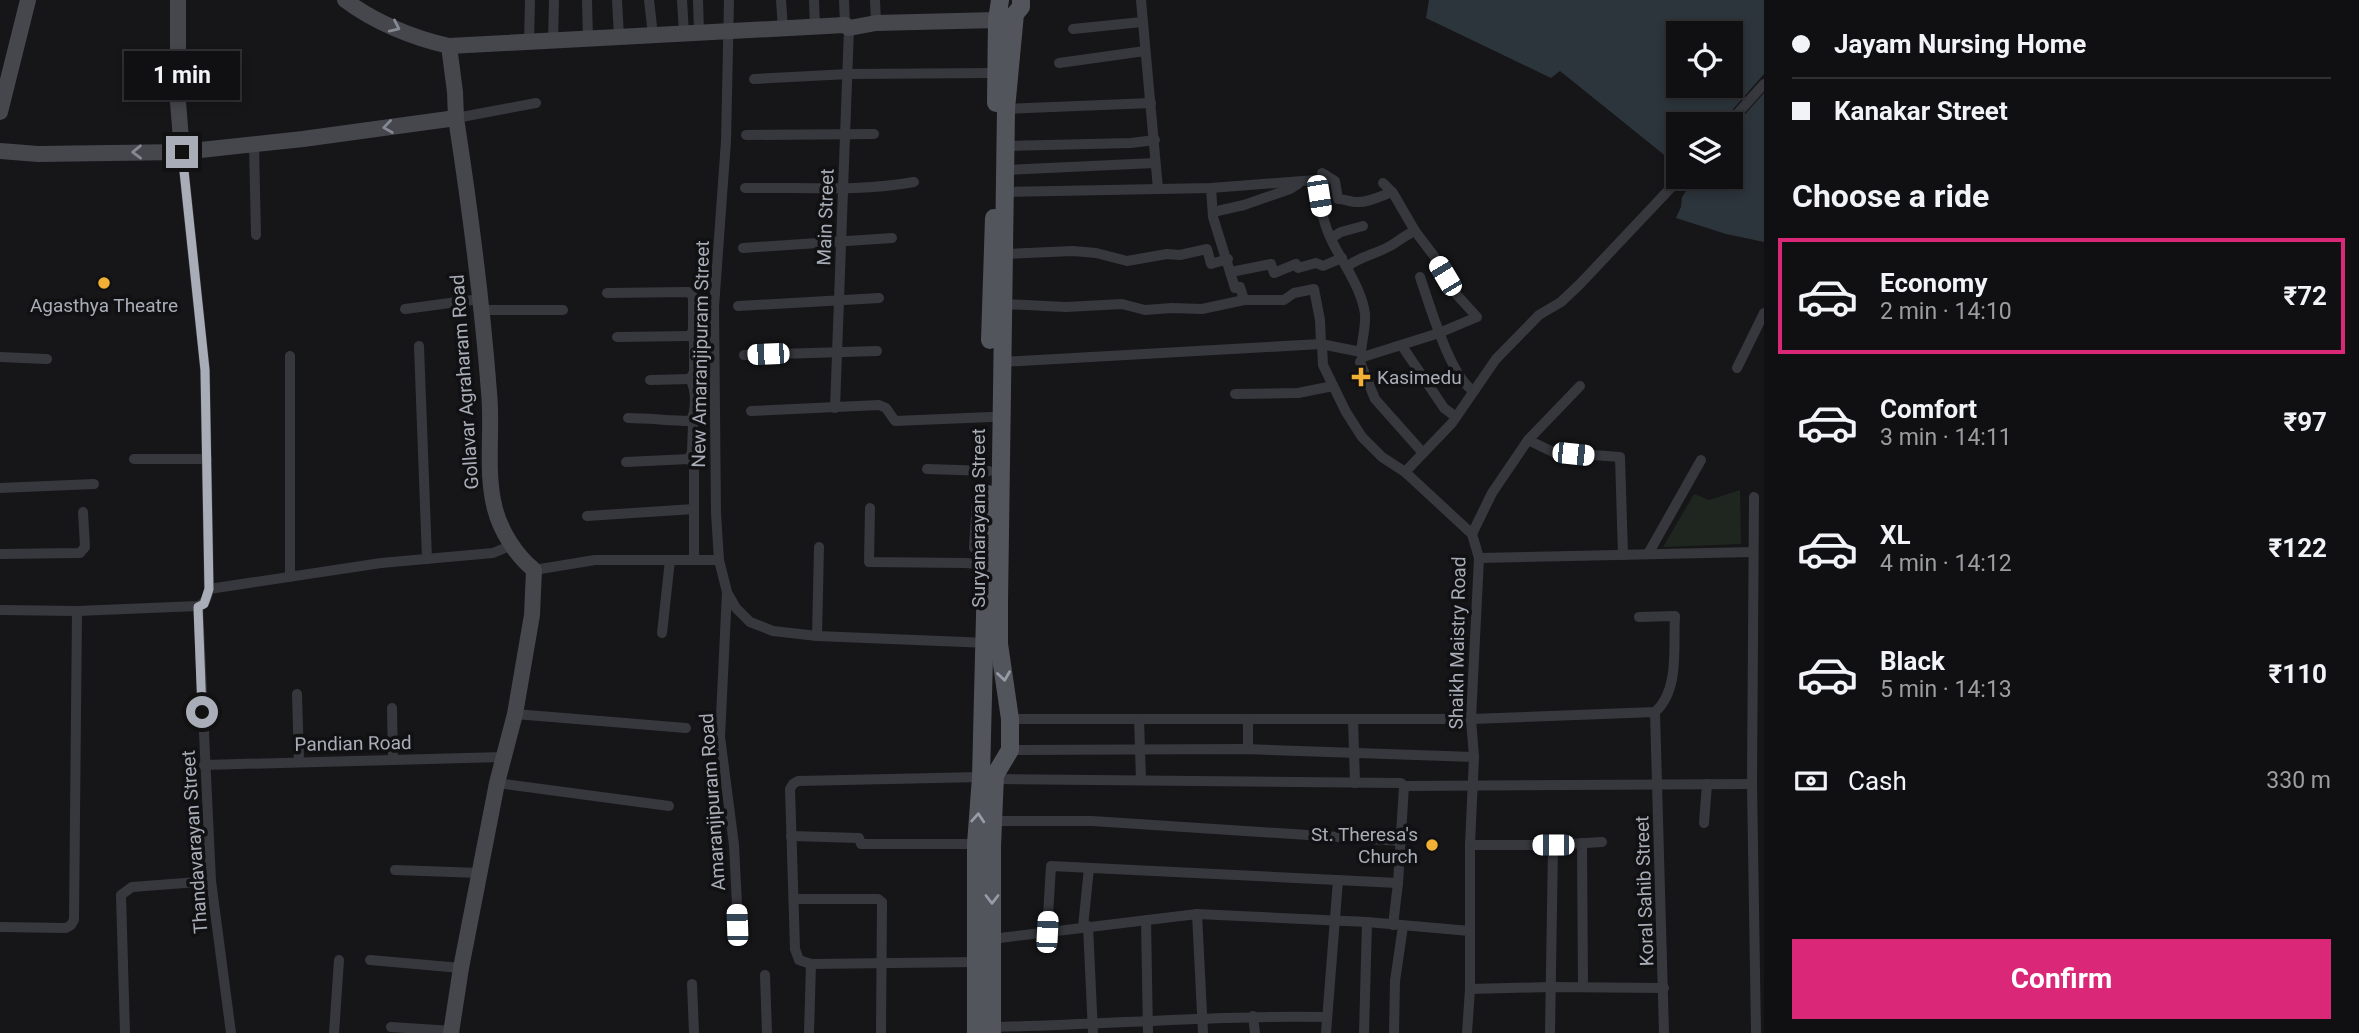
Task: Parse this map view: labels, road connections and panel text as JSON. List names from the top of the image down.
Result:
{
  "streets": {
    "main road": ["Gollavar Agraharam Road", "Suryanarayana Street"],
    "street": [
      "Main Street",
      "New Amaranjipuram Street",
      "Shaikh Maistry Road",
      "Pandian Road",
      "Amaranjipuram Road",
      "Thandavarayan Street",
      "Koral Sahib Street"
    ]
  },
  "crossings": [
    ["New Amaranjipuram Street", "Amaranjipuram Road"],
    ["Pandian Road", "Thandavarayan Street"]
  ],
  "places": {
    "other": ["Agasthya Theatre", "St. Theresa's Church"],
    "health": ["Kasimedu"]
  },
  "page": {
    "banner": ["Jayam Nursing Home", "Kanakar Street"],
    "bubble": "1 min",
    "heading": "Choose a ride",
    "list": [
      {
        "name": "Economy",
        "note": "2 min · 14:10",
        "value": "₹72"
      },
      {
        "name": "Comfort",
        "note": "3 min · 14:11",
        "value": "₹97"
      },
      {
        "name": "XL",
        "note": "4 min · 14:12",
        "value": "₹122"
      },
      {
        "name": "Black",
        "note": "5 min · 14:13",
        "value": "₹110"
      }
    ],
    "pay": ["Cash", "330 m"],
    "buttons": "Confirm"
  }
}
